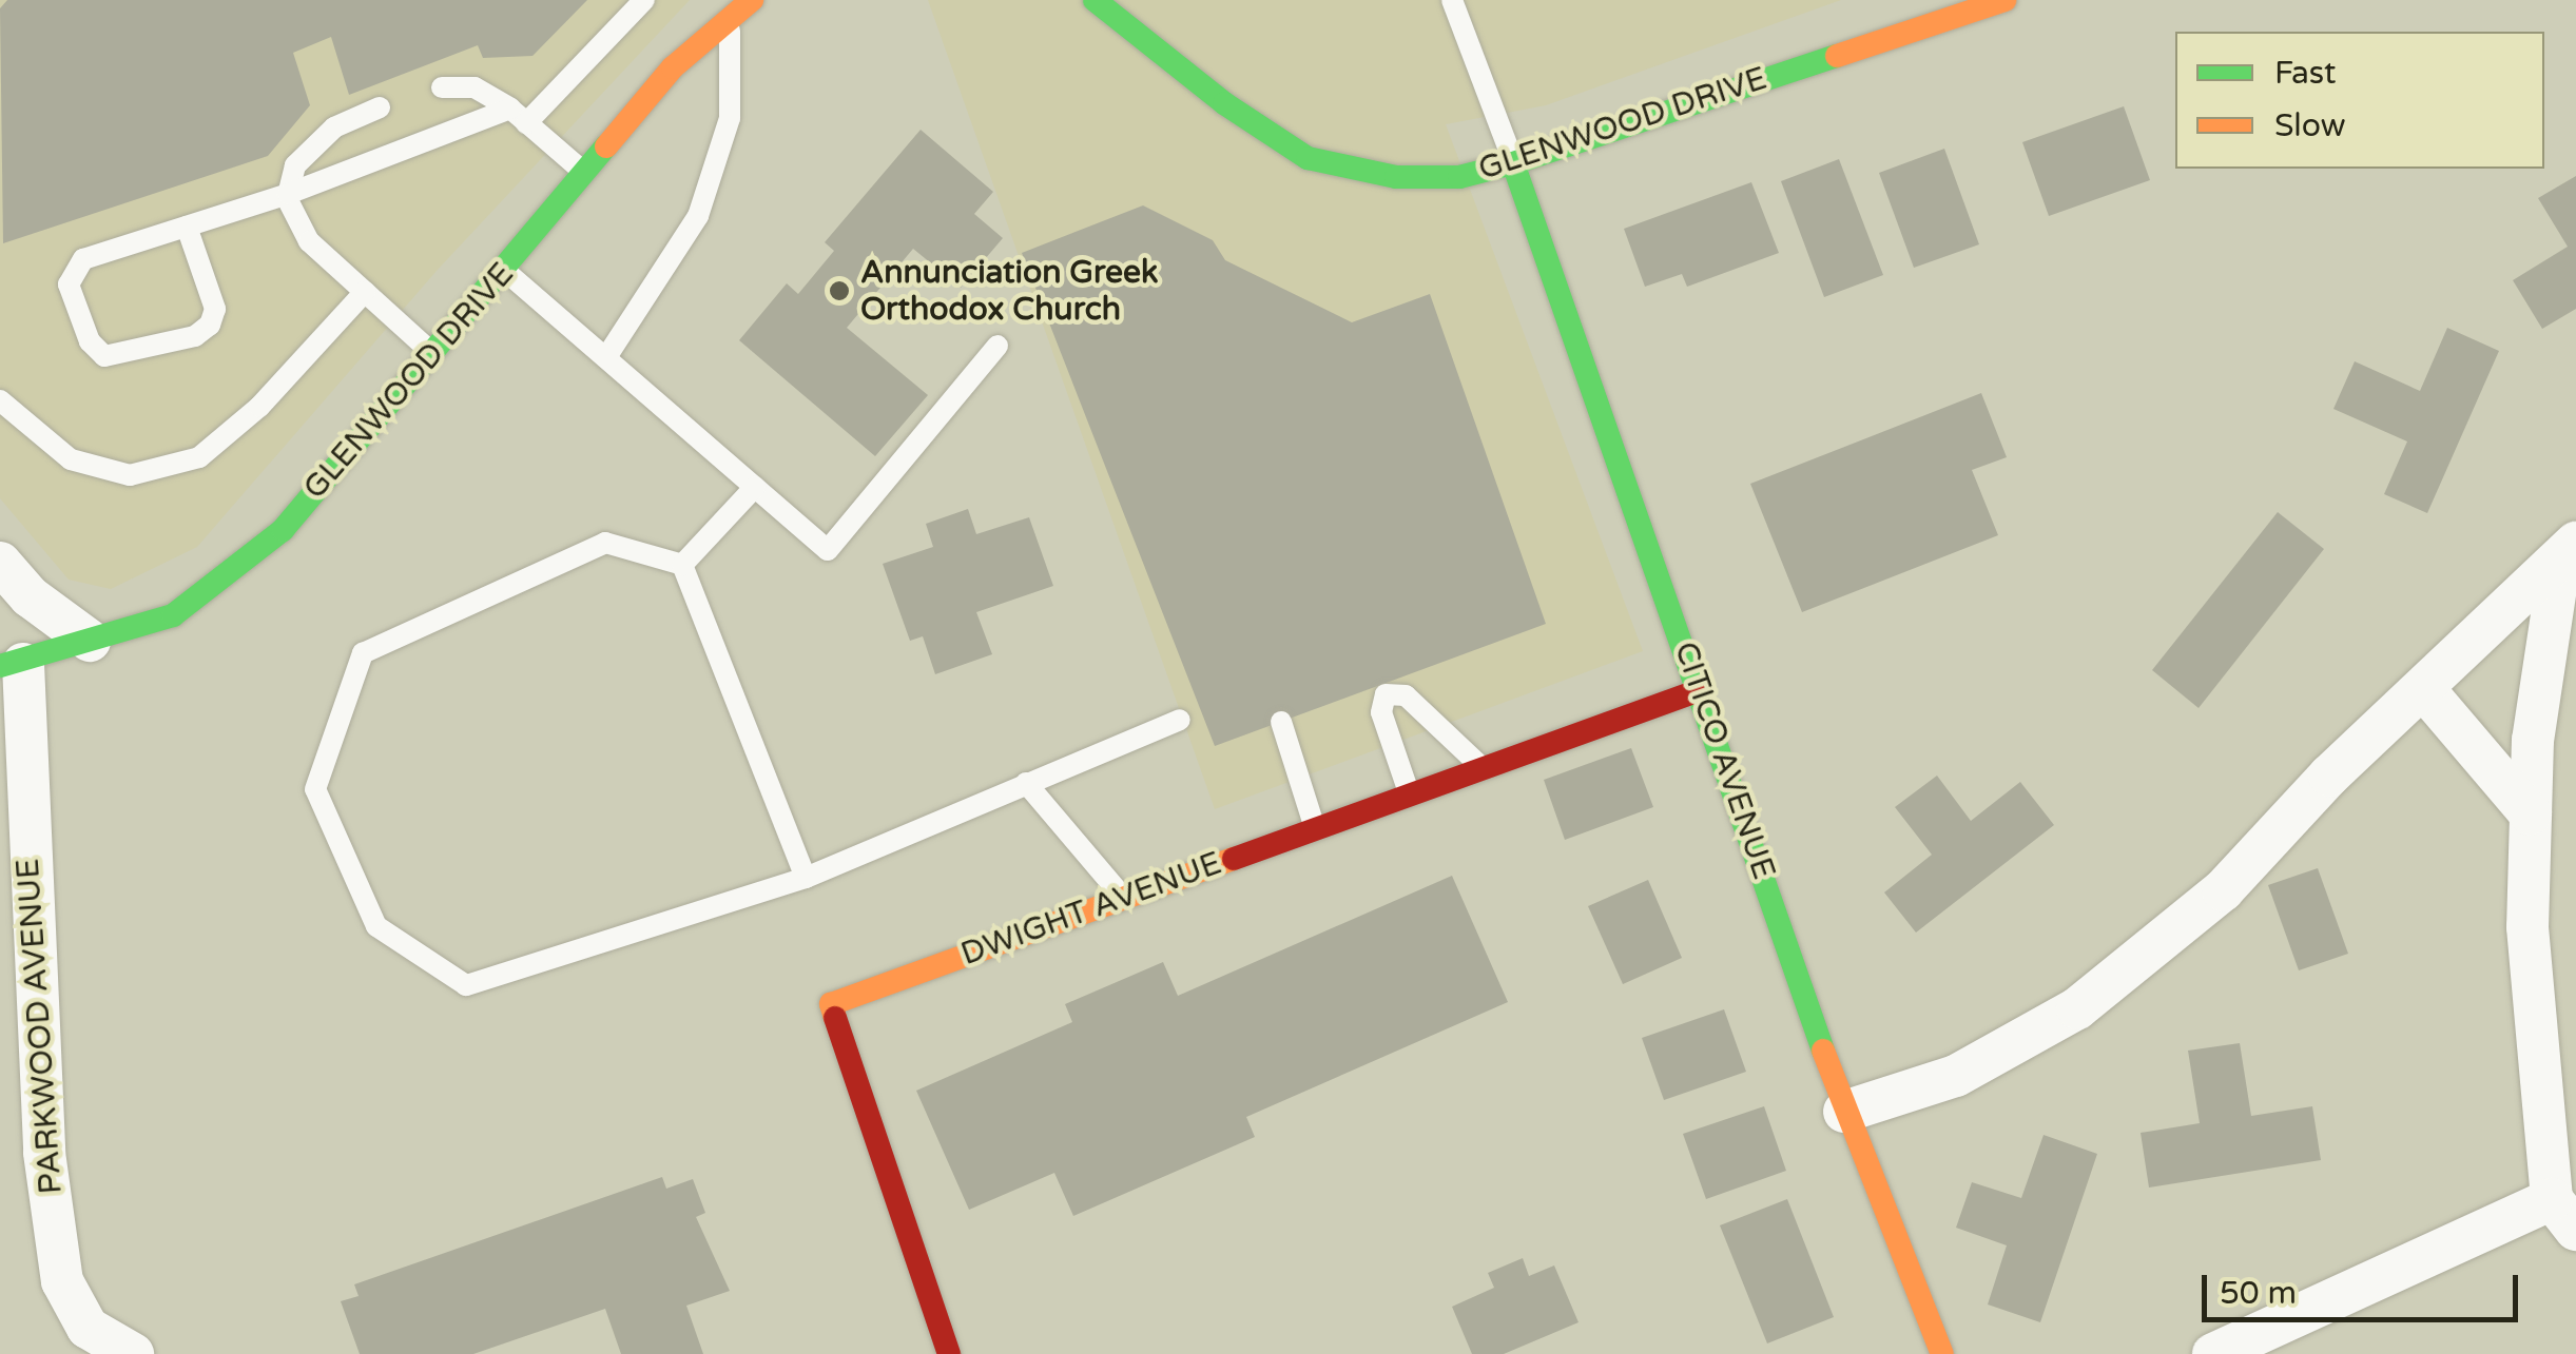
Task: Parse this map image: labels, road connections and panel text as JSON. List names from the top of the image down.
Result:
{
  "streets": {
    "street": [
      "GLENWOOD DRIVE",
      "CITICO AVENUE",
      "DWIGHT AVENUE",
      "PARKWOOD AVENUE"
    ]
  },
  "crossings": [
    ["GLENWOOD DRIVE", "CITICO AVENUE"],
    ["GLENWOOD DRIVE", "PARKWOOD AVENUE"],
    ["CITICO AVENUE", "DWIGHT AVENUE"]
  ],
  "places": ["Annunciation Greek Orthodox Church"],
  "legend": ["Fast", "Slow"],
  "scale_bar": "50 m"
}
